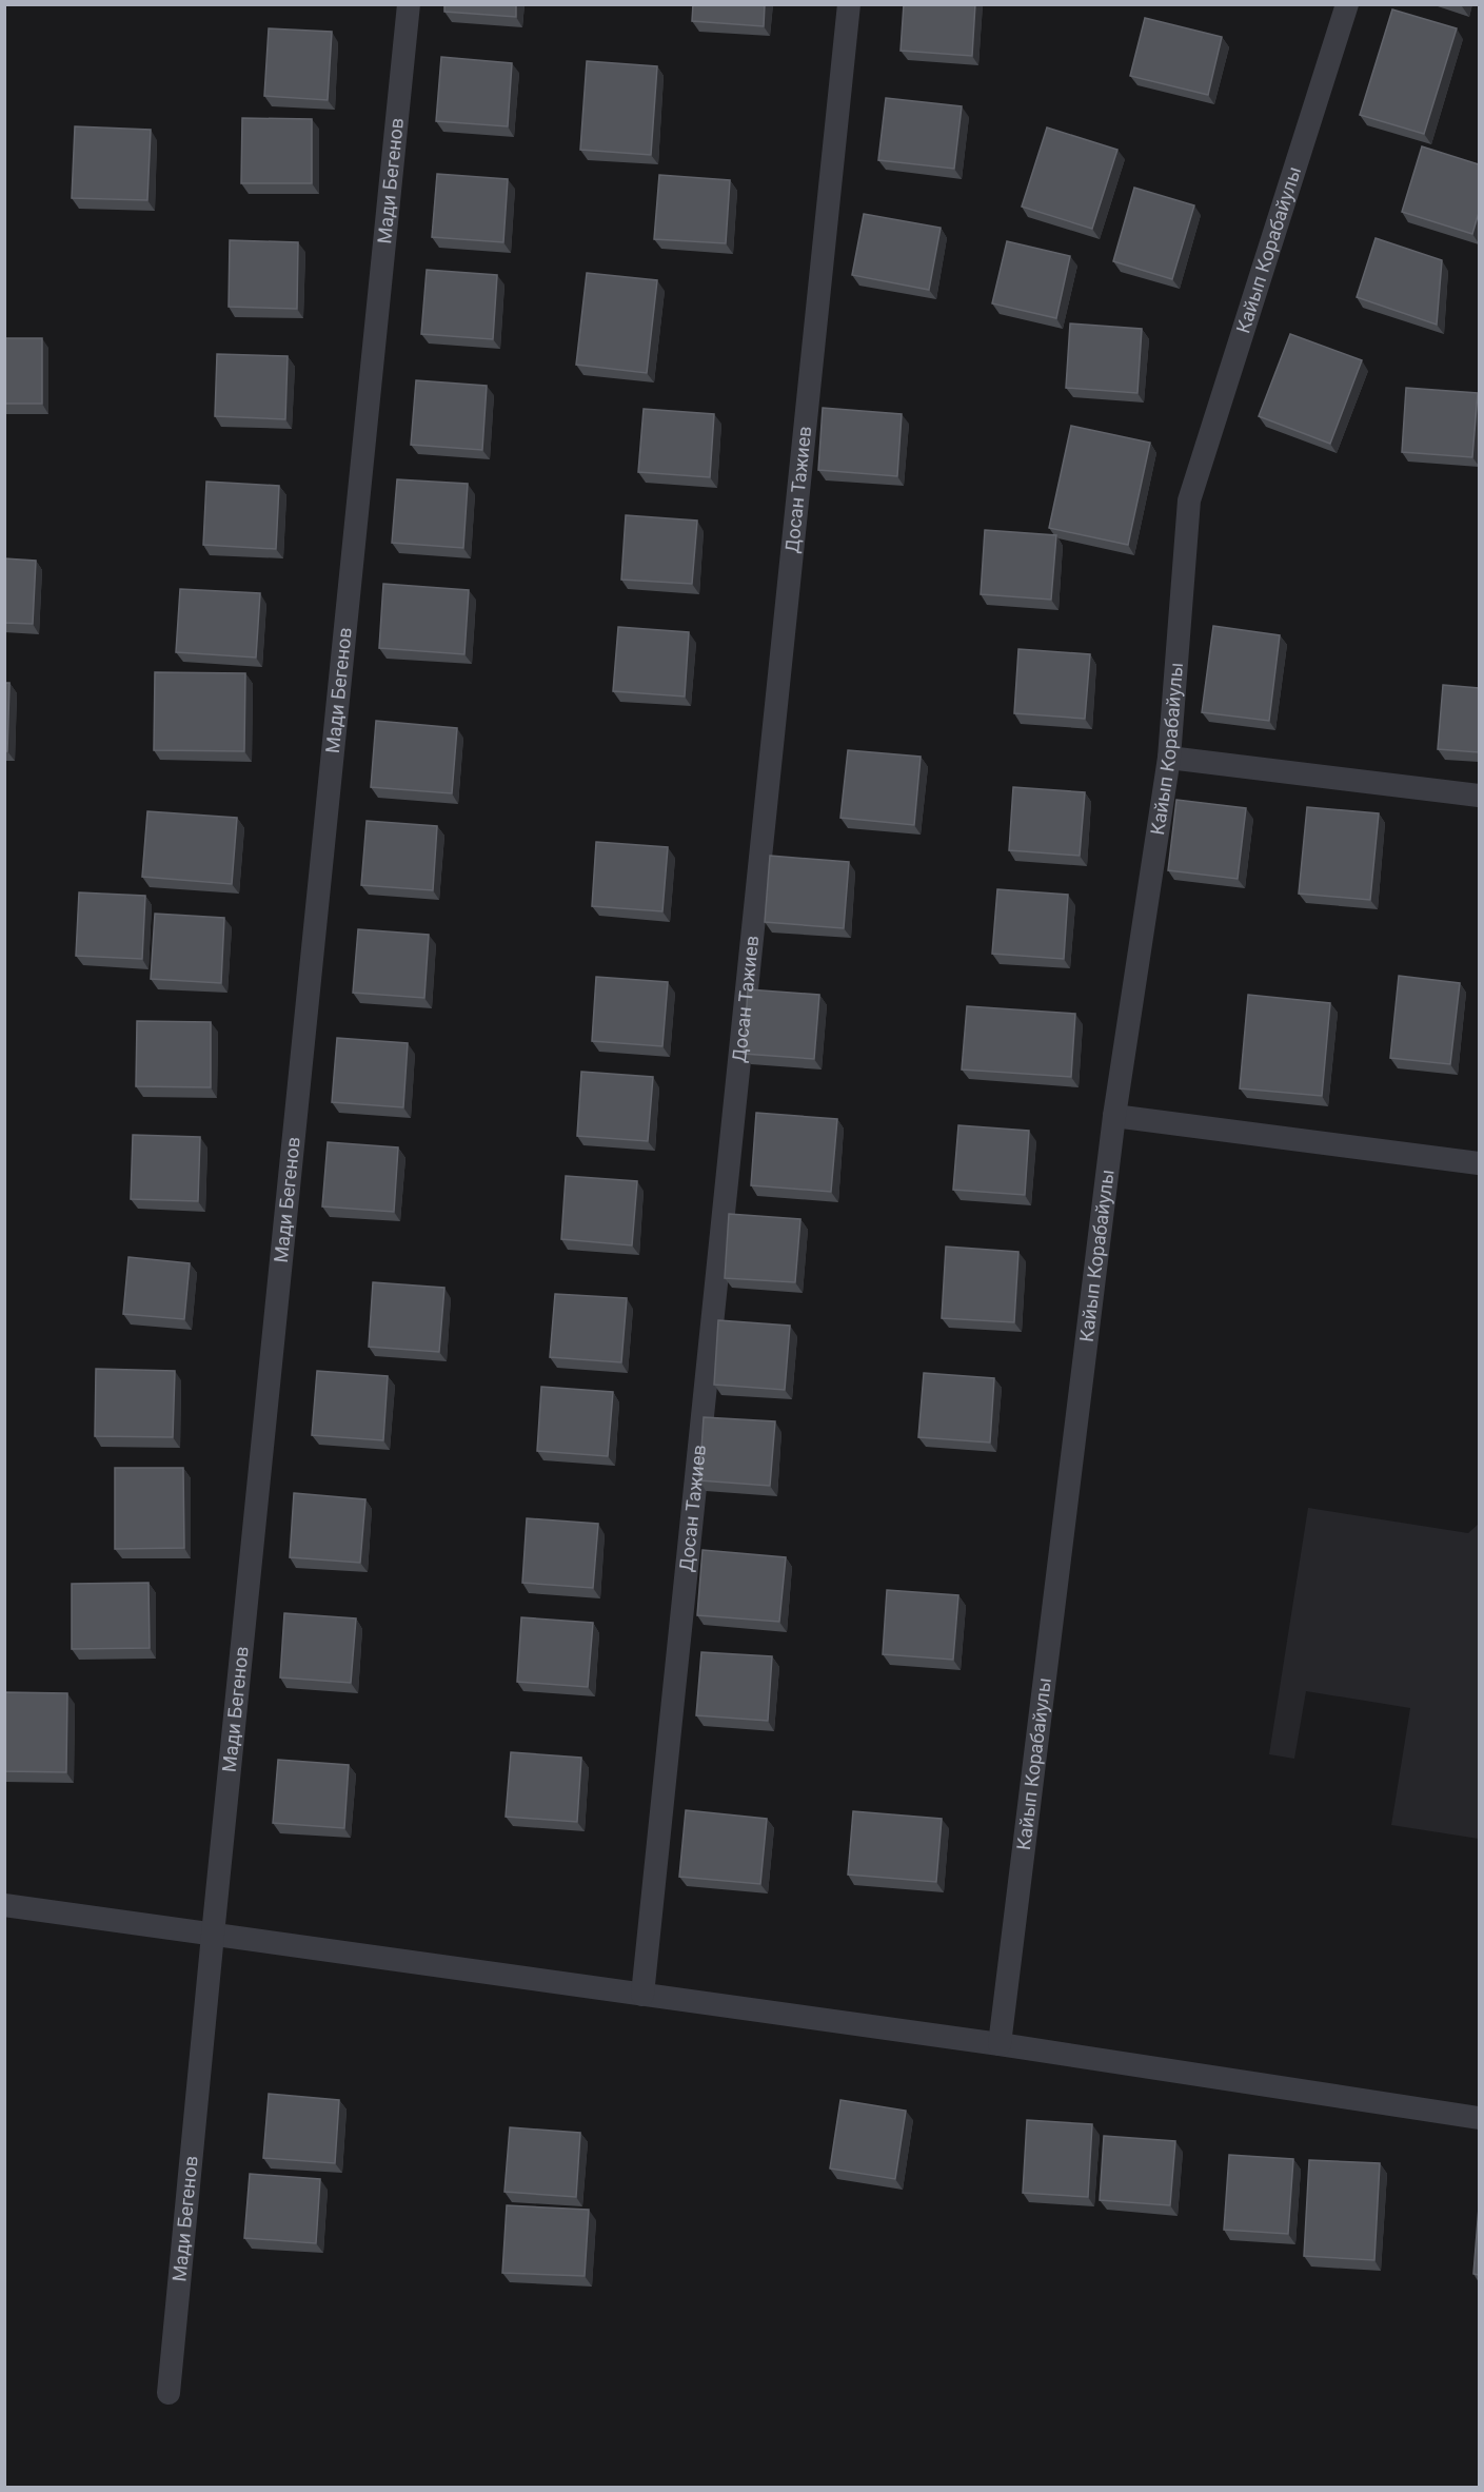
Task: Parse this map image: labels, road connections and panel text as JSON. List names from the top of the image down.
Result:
{
  "streets": {
    "street": ["Мади Бегенов", "Кайып Корабайулы", "Досан Тажиев"]
  }
}
